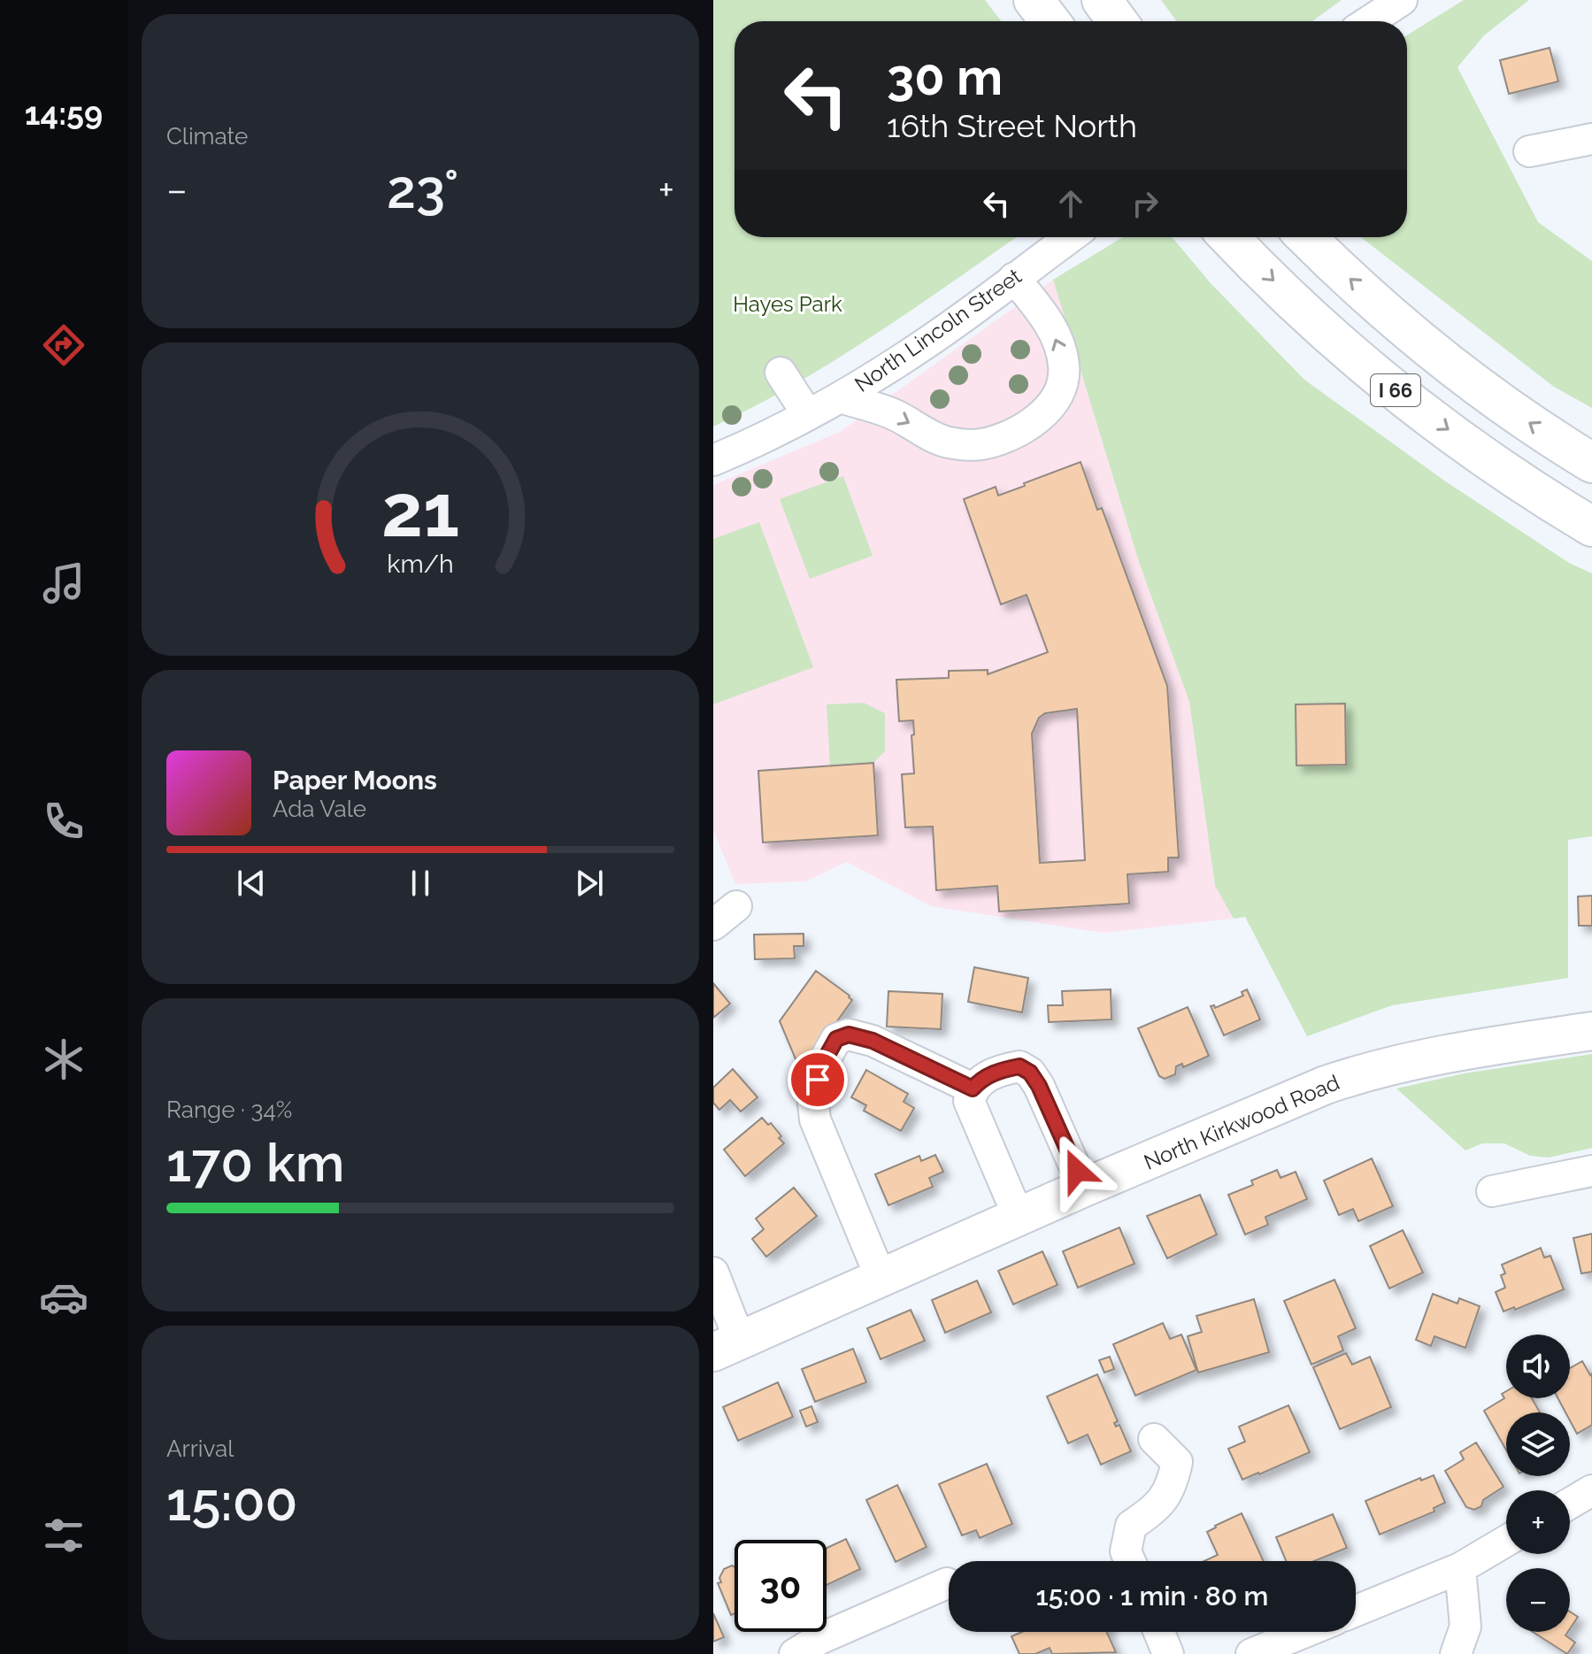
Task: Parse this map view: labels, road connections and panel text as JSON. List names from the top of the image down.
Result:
{
  "streets": {
    "highway": ["I 66"],
    "main road": ["North Kirkwood Road"],
    "street": ["North Lincoln Street"]
  },
  "parks": ["Hayes Park"],
  "page": {
    "tabs": "14:59",
    "tile": [
      "Climate",
      ["Range · 34%", "170 km"],
      ["Arrival", "15:00"]
    ],
    "turn": ["30 m", "16th Street North"],
    "heat": ["−", "23°", "+"],
    "song": ["Paper Moons", "Ada Vale"],
    "map_buttons": ["+", "−"],
    "limit": "30",
    "trip": "15:00 · 1 min · 80 m",
    "gauge": ["21", "km/h"]
  }
}
